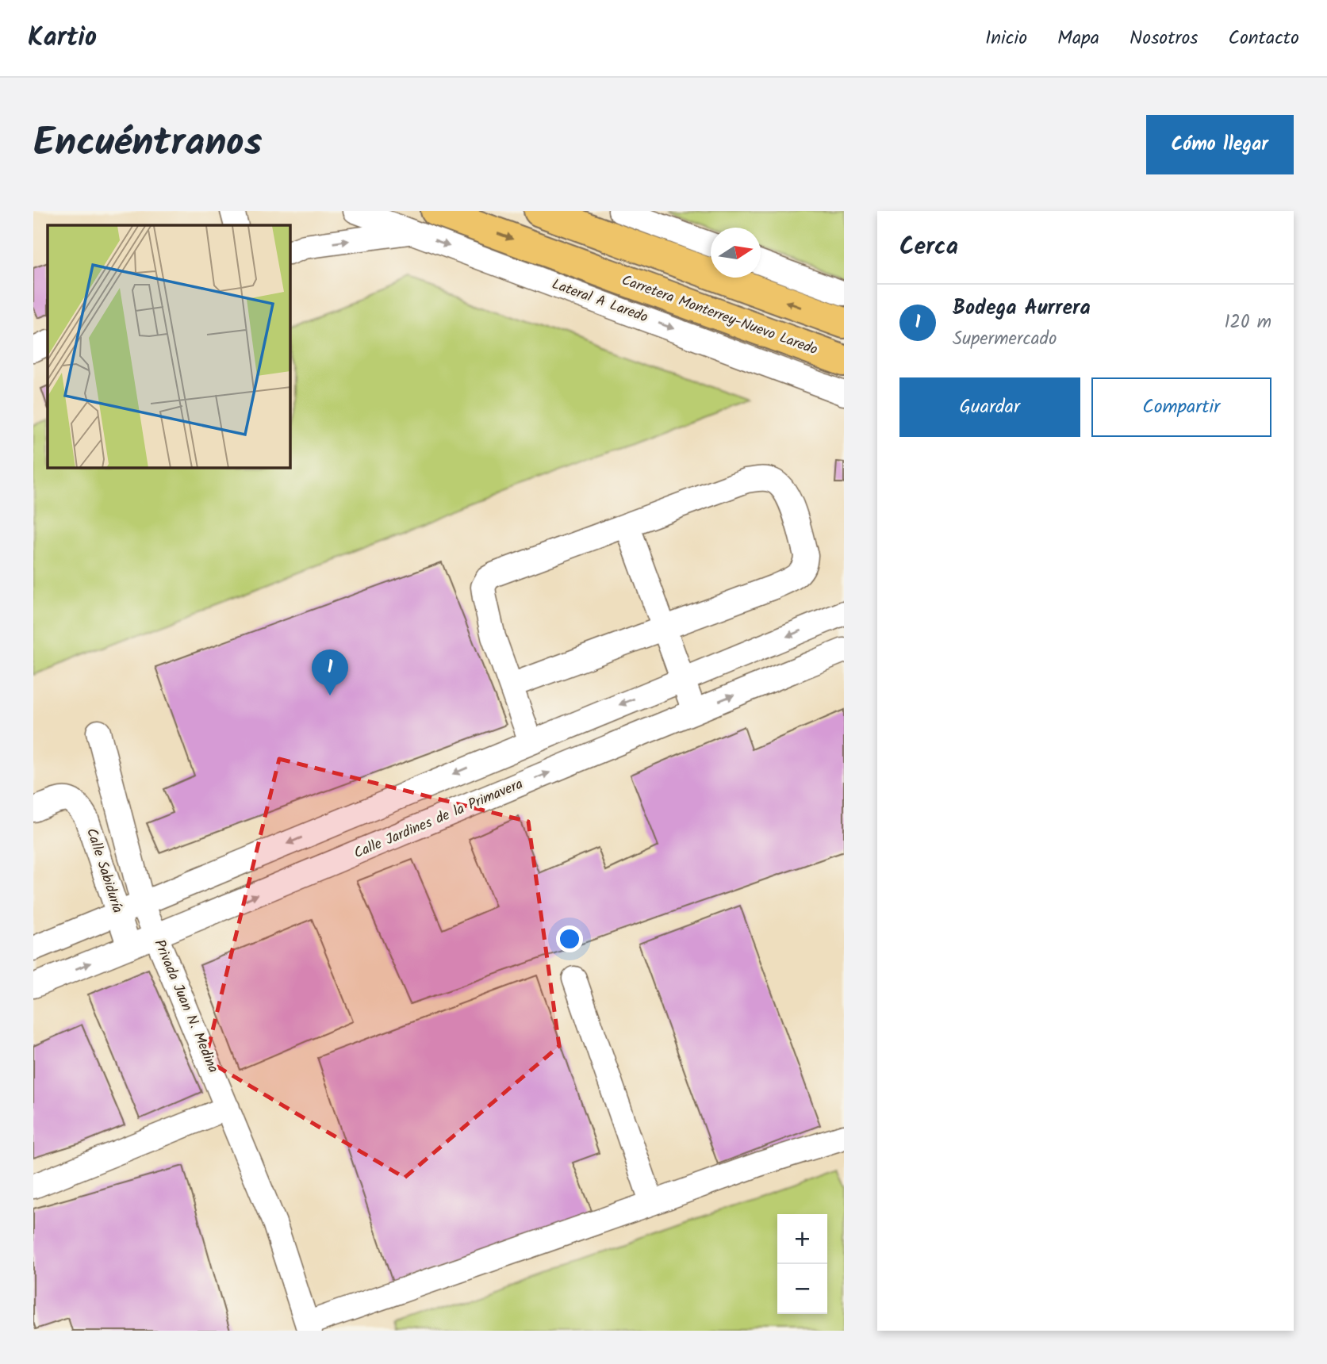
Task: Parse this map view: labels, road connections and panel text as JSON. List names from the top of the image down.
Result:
{
  "streets": {
    "highway": ["Carretera Monterrey-Nuevo Laredo"],
    "street": [
      "Lateral A Laredo",
      "Calle Jardines de la Primavera",
      "Calle Sabiduría",
      "Privada Juan N. Medina"
    ]
  },
  "crossings": [
    ["Calle Jardines de la Primavera", "Calle Sabiduría"],
    ["Calle Jardines de la Primavera", "Privada Juan N. Medina"]
  ],
  "north": "right",
  "page": {
    "header": "Kartio",
    "nav": [
      "Inicio",
      "Mapa",
      "Nosotros",
      "Contacto"
    ],
    "title": "Encuéntranos",
    "buttons": [
      "Cómo llegar",
      ["Guardar", "Compartir"]
    ],
    "heading": "Cerca",
    "list": [
      {
        "mark": "1",
        "name": "Bodega Aurrera",
        "note": "Supermercado",
        "value": "120 m"
      }
    ],
    "pins": "1",
    "map_buttons": ["+", "−"]
  }
}
